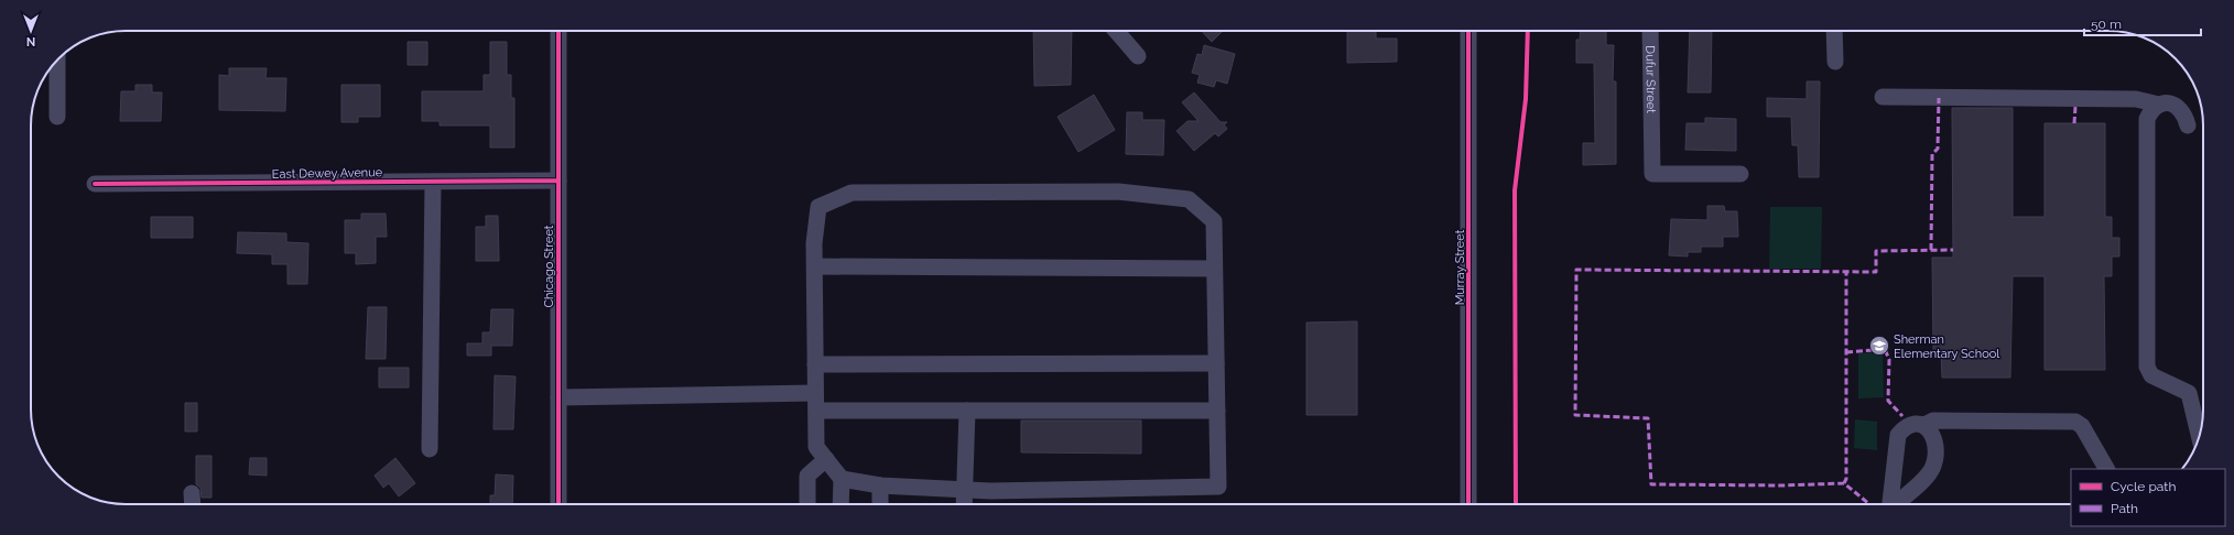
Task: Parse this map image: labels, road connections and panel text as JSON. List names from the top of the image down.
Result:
{
  "streets": {
    "street": [
      "Dufur Street",
      "East Dewey Avenue",
      "Chicago Street",
      "Murray Street"
    ]
  },
  "crossings": [
    ["East Dewey Avenue", "Chicago Street"]
  ],
  "places": {
    "school or university": ["Sherman Elementary School"]
  },
  "legend": ["Cycle path", "Path"],
  "scale_bar": "50 m",
  "north": "bottom"
}
